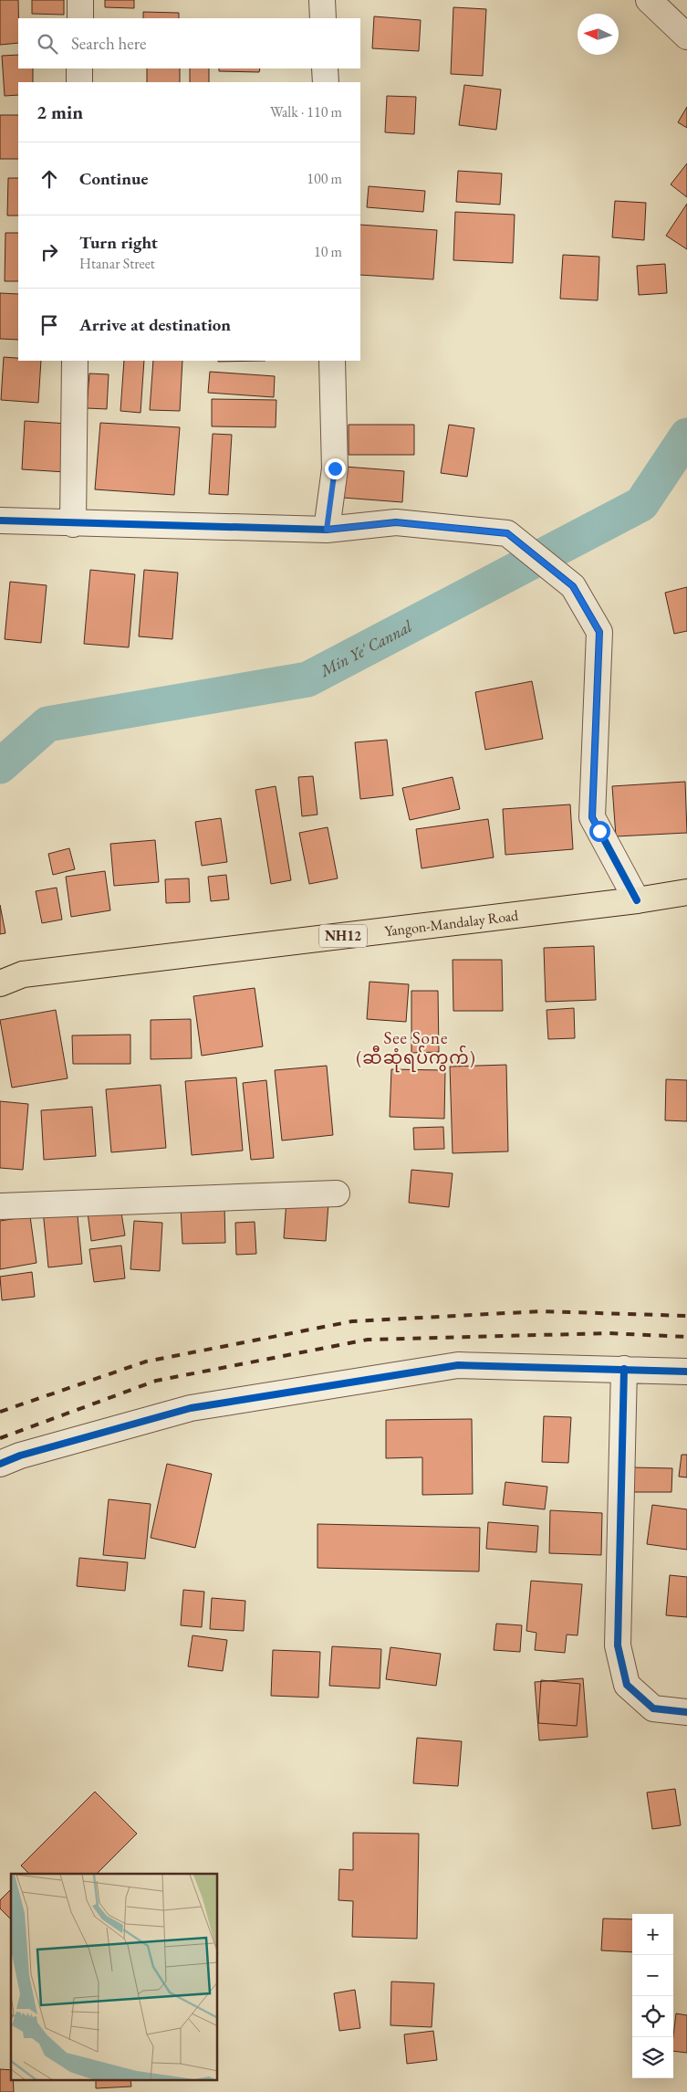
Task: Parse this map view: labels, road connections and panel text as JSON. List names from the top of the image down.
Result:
{
  "streets": {
    "highway": ["Yangon-Mandalay Road", "NH12"]
  },
  "districts": ["See Sone (ဆီဆုံရပ်ကွက်)"],
  "water": ["Min Ye' Cannal"],
  "north": "left",
  "page": {
    "search": "Search here",
    "heading": ["2 min", "Walk · 110 m"],
    "list": [
      ["Continue", "100 m"],
      ["Turn right", "Htanar Street", "10 m"],
      "Arrive at destination"
    ],
    "map_buttons": ["+", "−"]
  }
}
